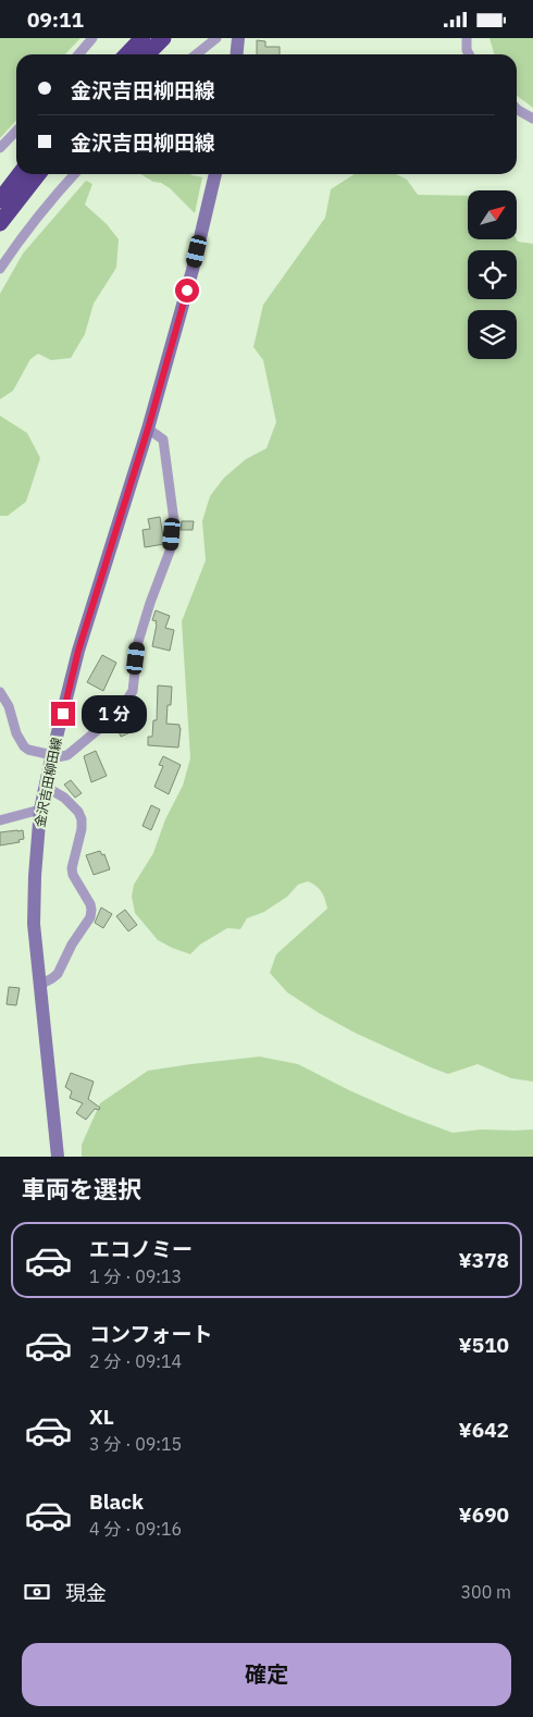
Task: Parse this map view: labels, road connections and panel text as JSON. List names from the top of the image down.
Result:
{
  "streets": {
    "main road": ["金沢吉田柳田線"]
  },
  "north": "top right",
  "page": {
    "status": "09:11",
    "banner": ["金沢吉田柳田線", "金沢吉田柳田線"],
    "bubble": "1 分",
    "heading": "車両を選択",
    "list": [
      {
        "name": "エコノミー",
        "note": "1 分 · 09:13",
        "value": "¥378"
      },
      {
        "name": "コンフォート",
        "note": "2 分 · 09:14",
        "value": "¥510"
      },
      {
        "name": "XL",
        "note": "3 分 · 09:15",
        "value": "¥642"
      },
      {
        "name": "Black",
        "note": "4 分 · 09:16",
        "value": "¥690"
      }
    ],
    "pay": ["現金", "300 m"],
    "buttons": "確定"
  }
}
